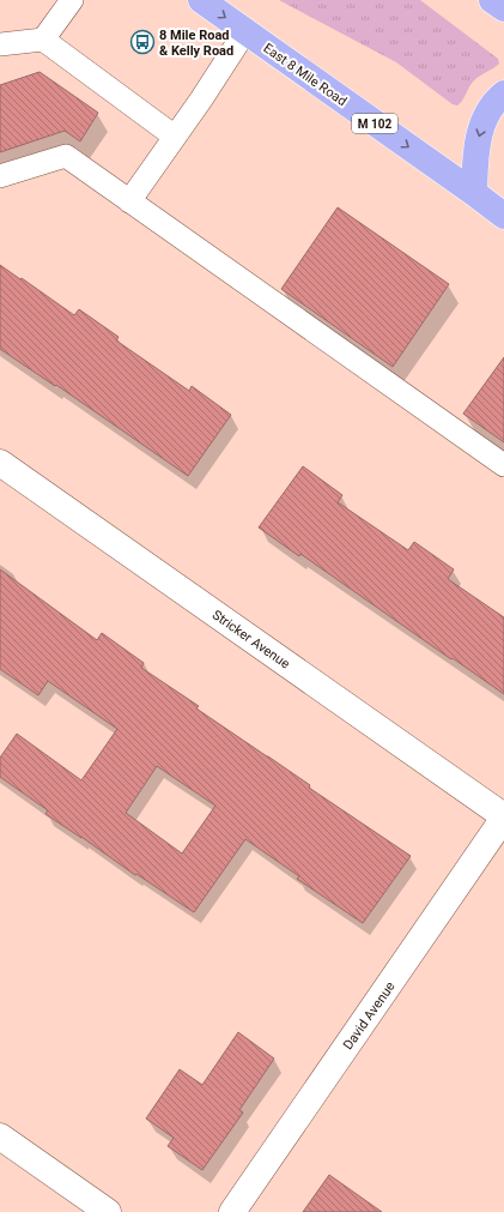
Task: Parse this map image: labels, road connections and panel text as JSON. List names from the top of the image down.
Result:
{
  "streets": {
    "highway": ["East 8 Mile Road", "M 102"],
    "street": ["Stricker Avenue", "David Avenue"]
  },
  "crossings": [
    ["Stricker Avenue", "David Avenue"]
  ],
  "one_way": ["East 8 Mile Road"],
  "places": {
    "bus stop": ["8 Mile Road & Kelly Road"]
  }
}
